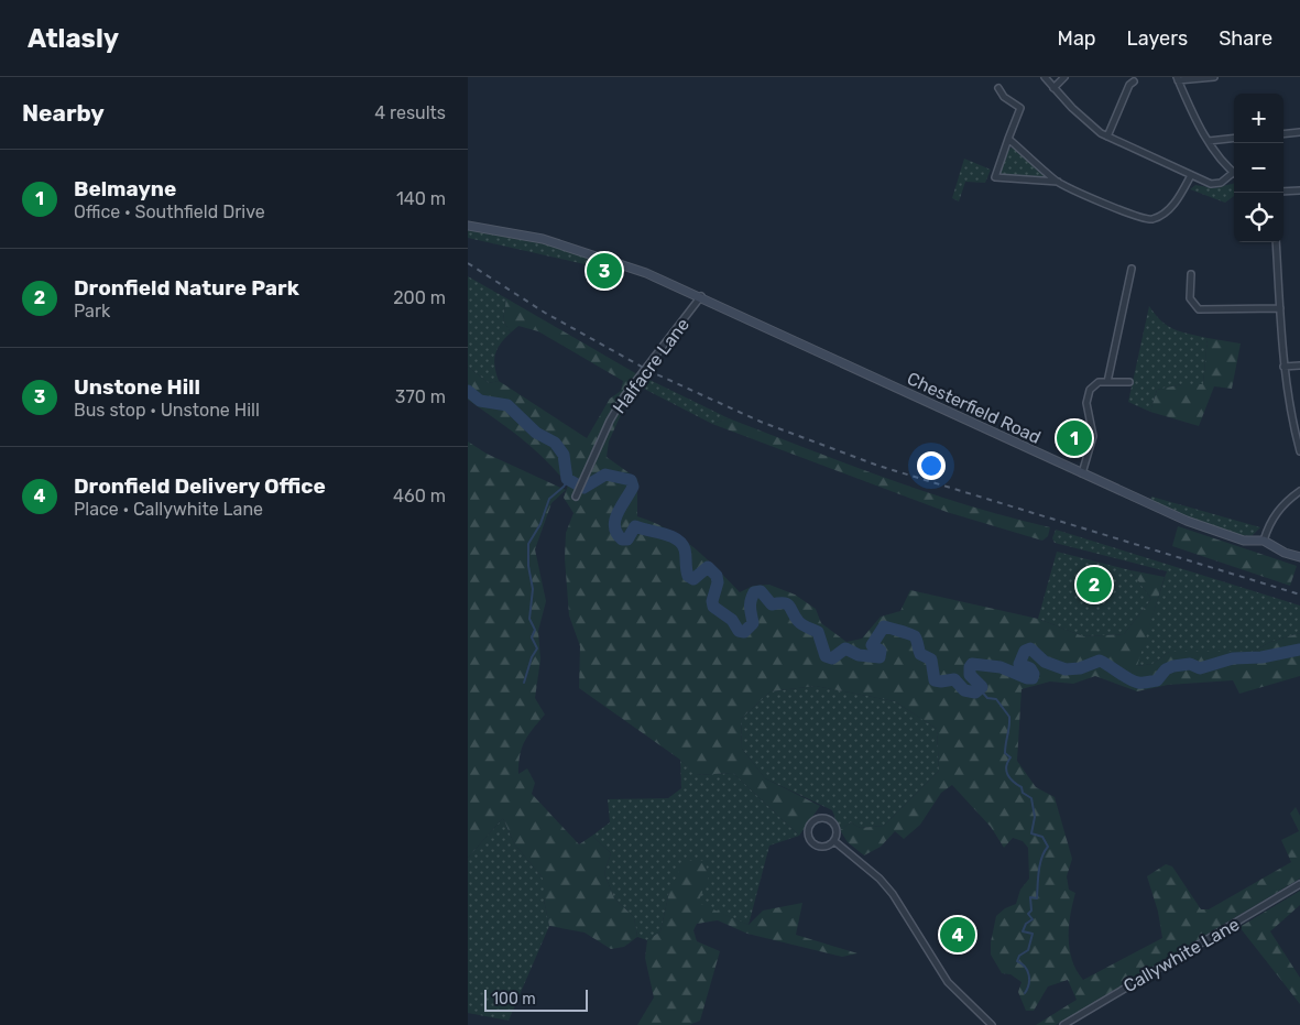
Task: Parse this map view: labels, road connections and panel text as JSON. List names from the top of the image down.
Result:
{
  "streets": {
    "main road": ["Chesterfield Road"],
    "street": ["Halfacre Lane", "Callywhite Lane"]
  },
  "crossings": [
    ["Halfacre Lane", "Chesterfield Road"]
  ],
  "scale_bar": "100 m",
  "page": {
    "header": "Atlasly",
    "nav": ["Map", "Layers", "Share"],
    "heading": ["Nearby", "4 results"],
    "map_buttons": ["+", "−"],
    "list": [
      {
        "mark": "1",
        "name": "Belmayne",
        "note": "Office · Southfield Drive",
        "value": "140 m"
      },
      {
        "mark": "2",
        "name": "Dronfield Nature Park",
        "note": "Park",
        "value": "200 m"
      },
      {
        "mark": "3",
        "name": "Unstone Hill",
        "note": "Bus stop · Unstone Hill",
        "value": "370 m"
      },
      {
        "mark": "4",
        "name": "Dronfield Delivery Office",
        "note": "Place · Callywhite Lane",
        "value": "460 m"
      }
    ],
    "pins": [
      "3",
      "1",
      "2",
      "4"
    ],
    "scale": "100 m"
  }
}
